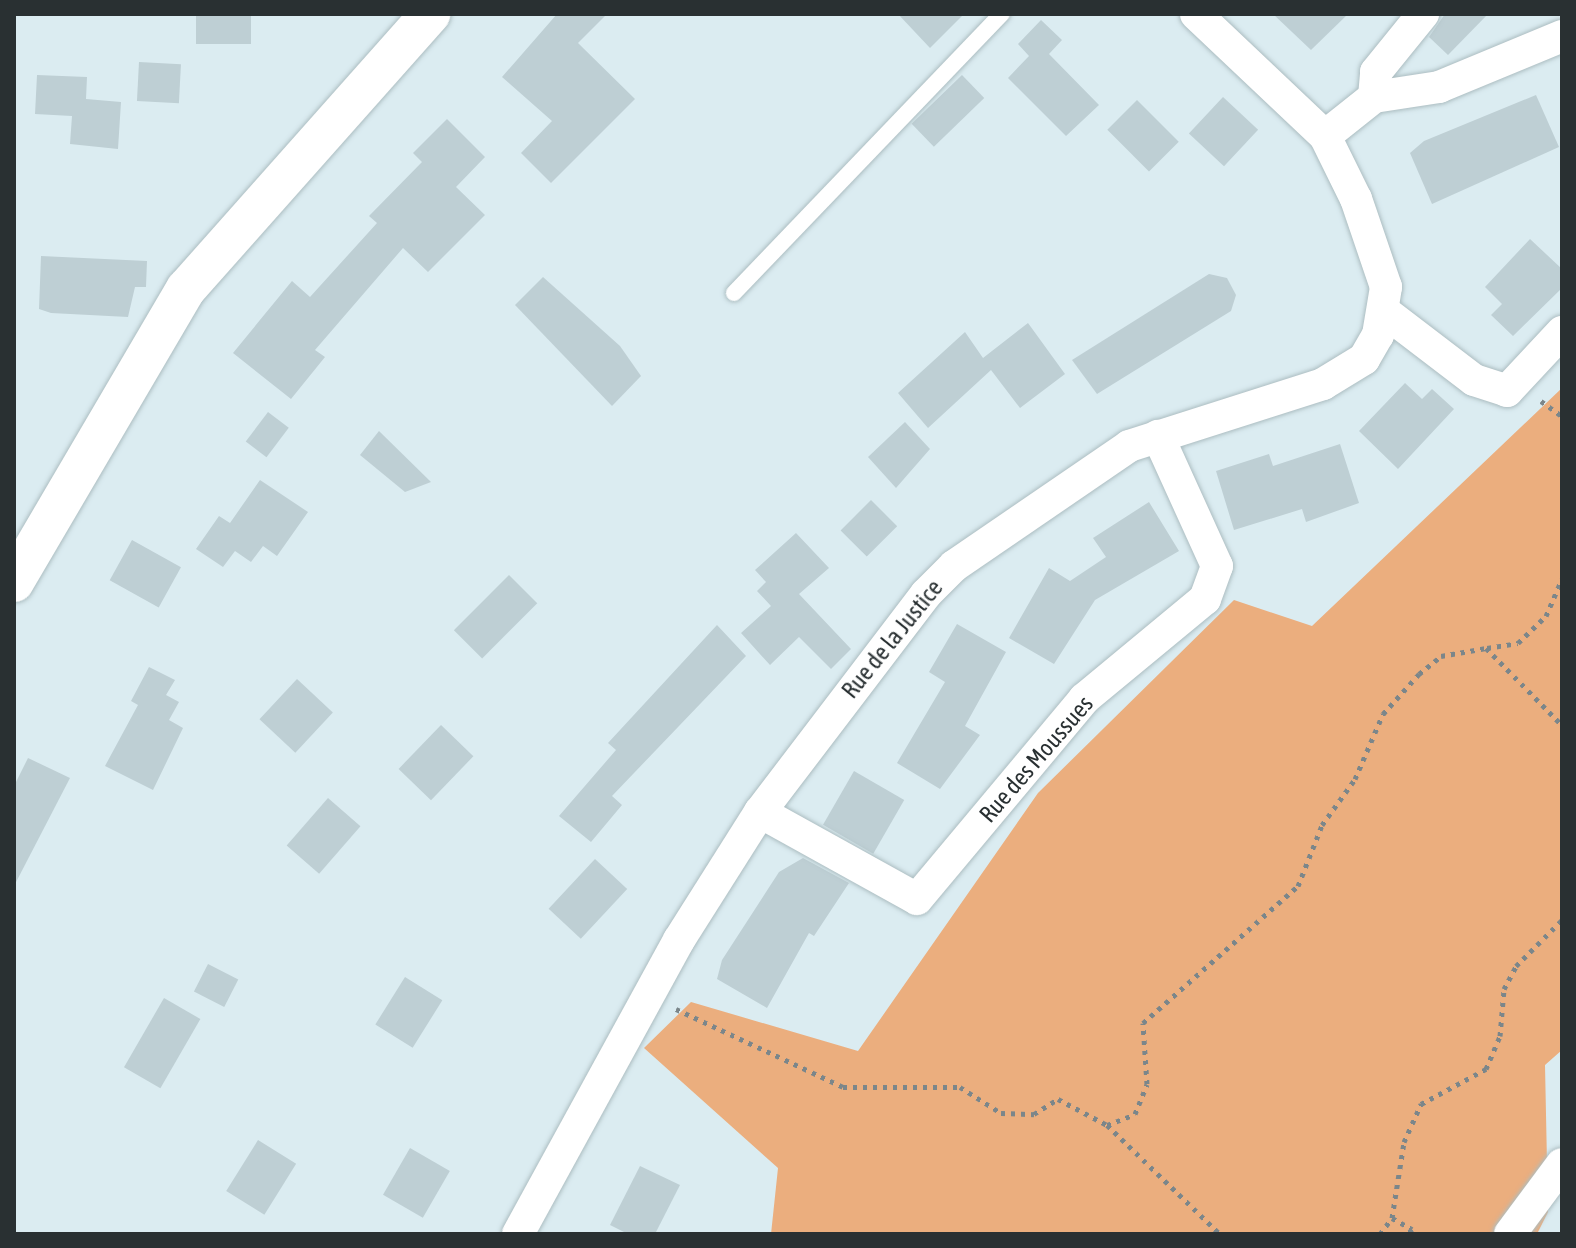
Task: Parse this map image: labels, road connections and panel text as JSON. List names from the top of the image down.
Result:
{
  "streets": {
    "street": ["Rue de la Justice", "Rue des Moussues"]
  },
  "crossings": [
    ["Rue de la Justice", "Rue des Moussues"]
  ]
}
